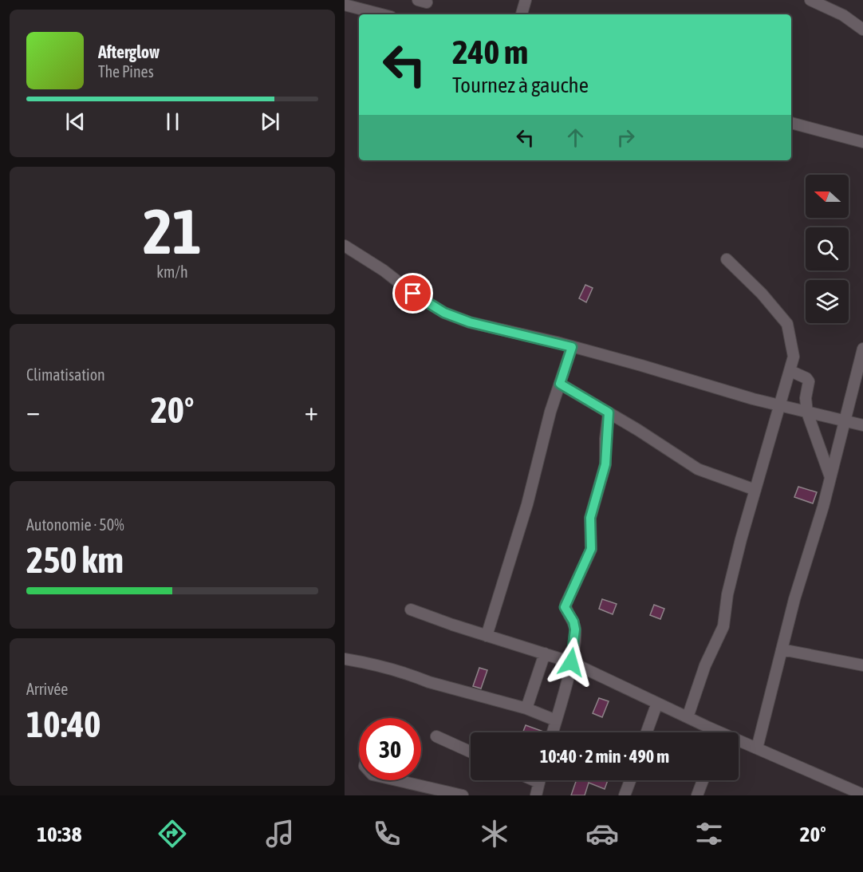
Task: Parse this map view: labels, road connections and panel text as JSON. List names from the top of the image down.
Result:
{
  "north": "left",
  "page": {
    "turn": ["240 m", "Tournez à gauche"],
    "song": ["Afterglow", "The Pines"],
    "tile": [
      ["21", "km/h"],
      "Climatisation",
      ["Autonomie · 50%", "250 km"],
      ["Arrivée", "10:40"]
    ],
    "heat": ["−", "20°", "+"],
    "limit": "30",
    "trip": "10:40 · 2 min · 490 m",
    "tabs": ["10:38", "20°"]
  }
}
